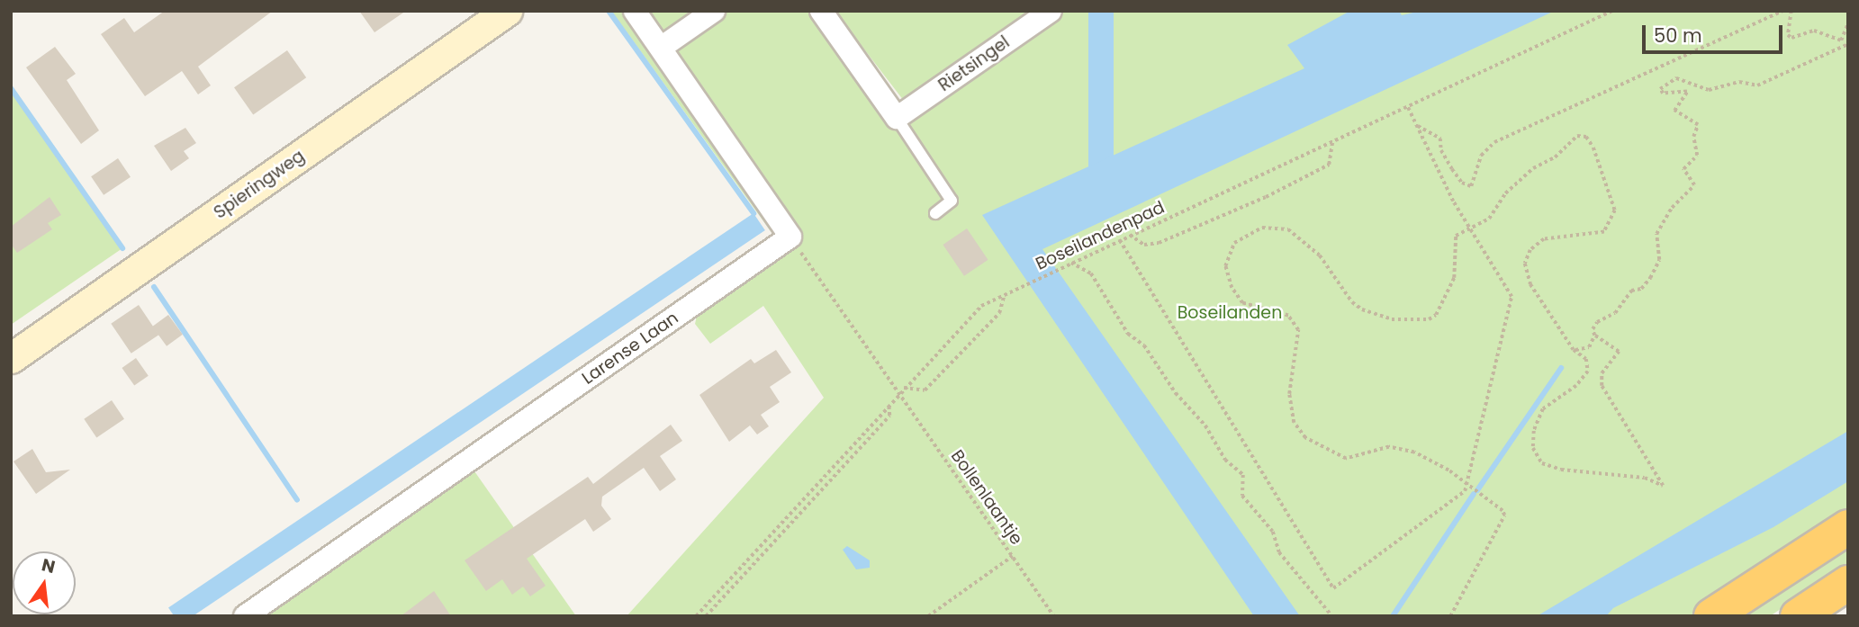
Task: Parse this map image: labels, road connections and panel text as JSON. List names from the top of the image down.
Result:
{
  "streets": {
    "street": ["Rietsingel", "Spieringweg", "Larense Laan"],
    "path": ["Boseilandenpad", "Bollenlaantje"]
  },
  "crossings": [
    ["Boseilandenpad", "Bollenlaantje"],
    ["Larense Laan", "Bollenlaantje"]
  ],
  "parks": ["Boseilanden"],
  "scale_bar": "50 m",
  "north": "top"
}
